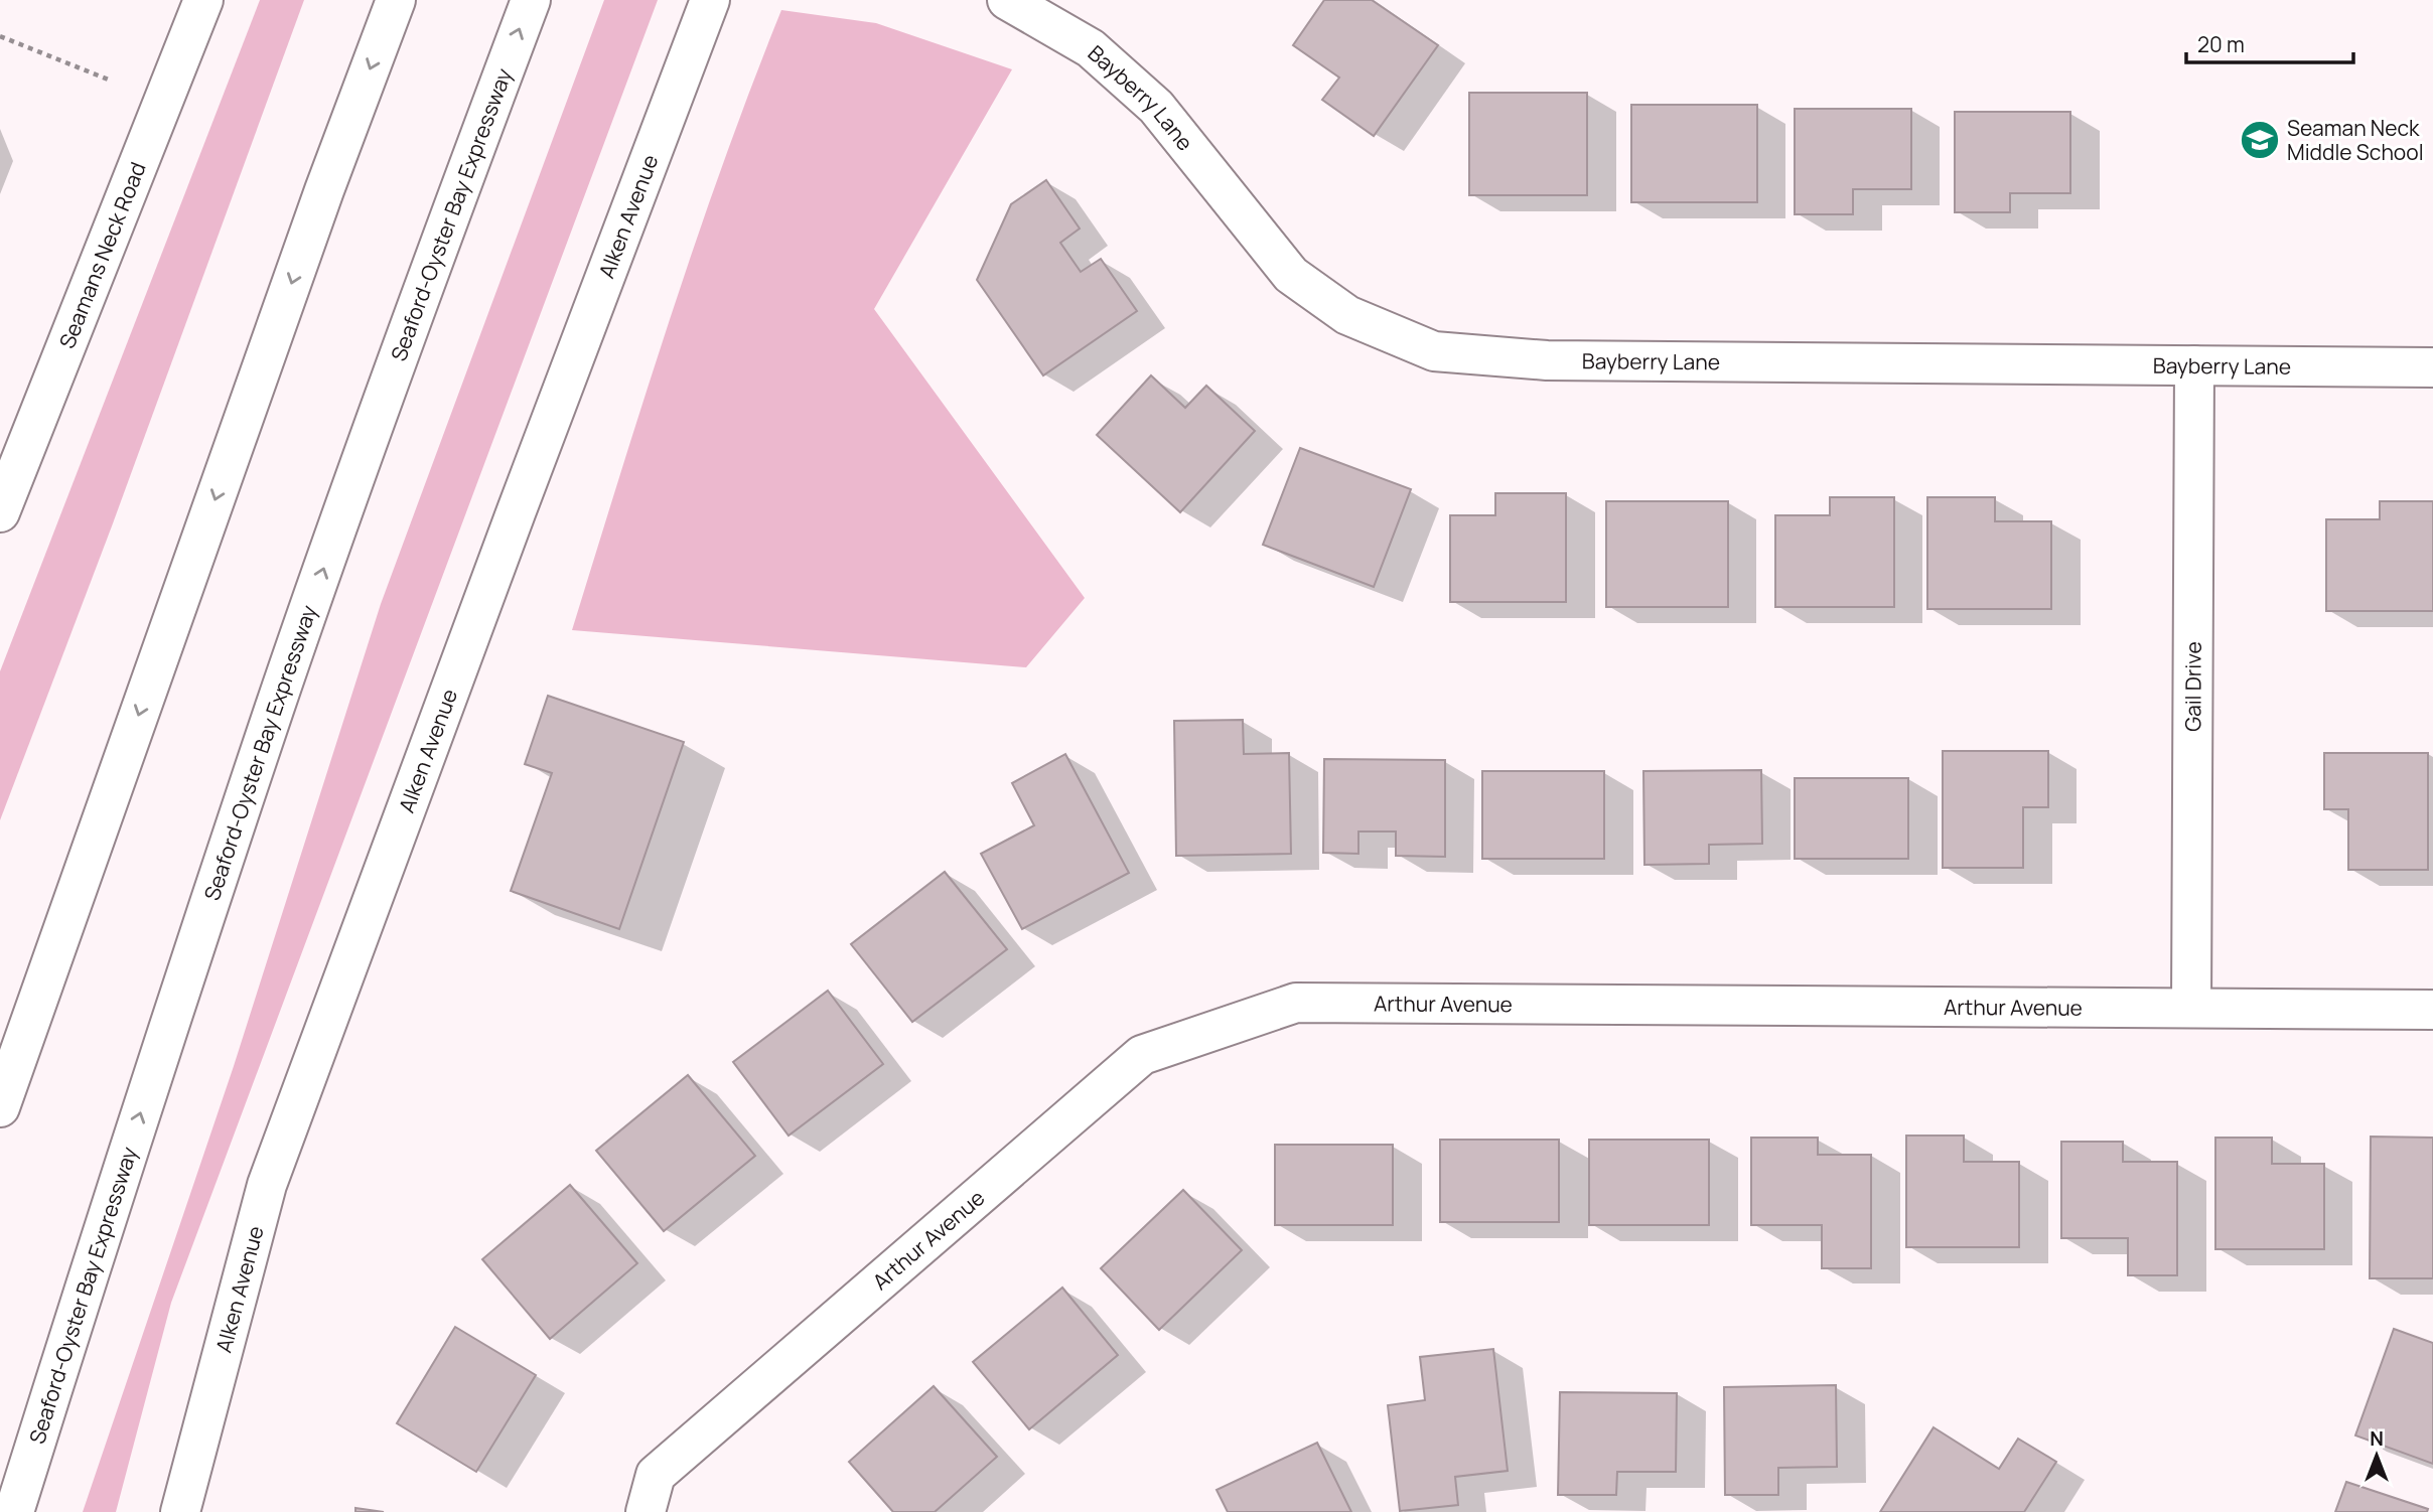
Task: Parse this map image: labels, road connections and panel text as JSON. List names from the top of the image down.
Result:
{
  "streets": {
    "main road": [
      "Bayberry Lane",
      "Seaford-Oyster Bay Expressway",
      "Alken Avenue",
      "Seamans Neck Road",
      "Gail Drive",
      "Arthur Avenue"
    ]
  },
  "crossings": [
    ["Bayberry Lane", "Gail Drive"],
    ["Gail Drive", "Arthur Avenue"]
  ],
  "places": {
    "school or university": ["Seaman Neck Middle School"]
  },
  "scale_bar": "20 m",
  "north": "top"
}
